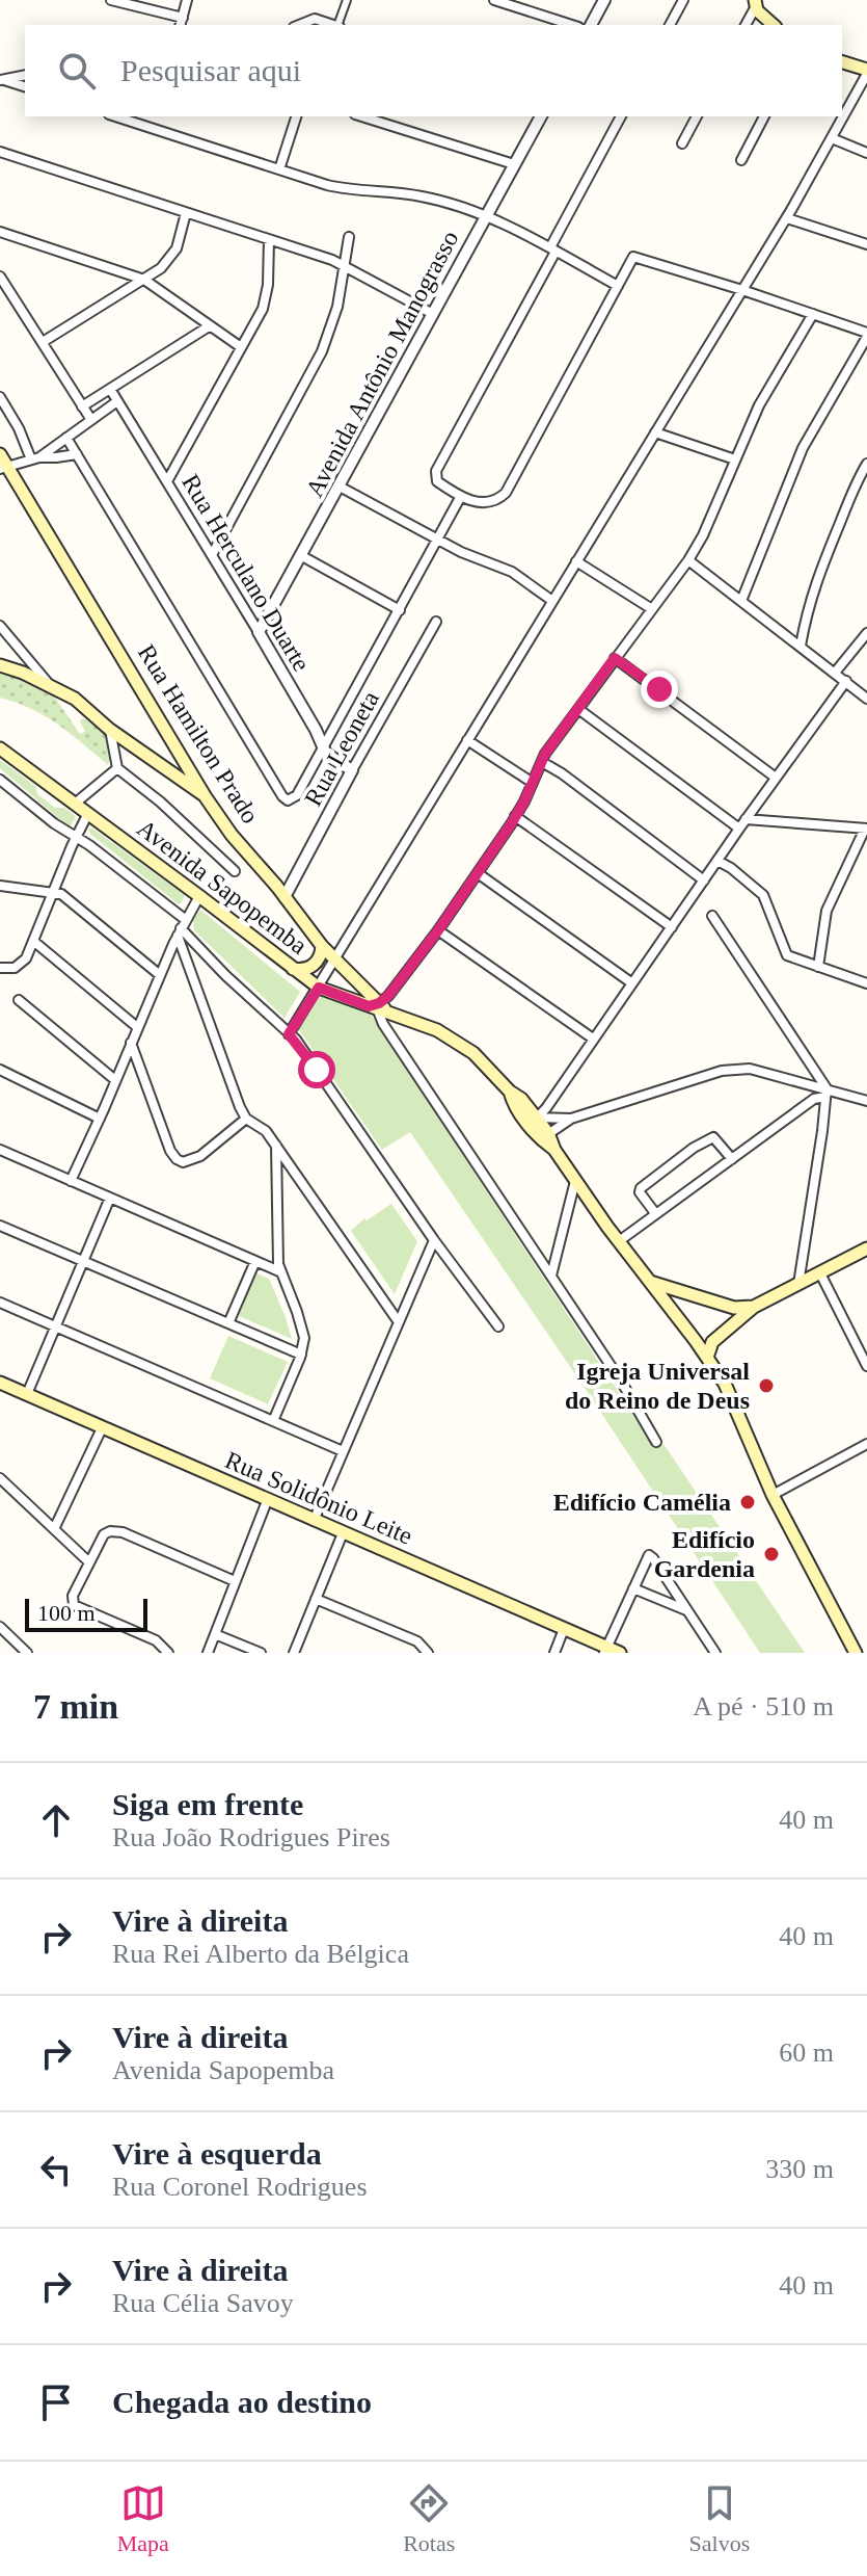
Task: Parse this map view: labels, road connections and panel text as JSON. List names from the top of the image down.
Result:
{
  "streets": {
    "main road": ["Rua Hamilton Prado", "Avenida Sapopemba", "Rua Solidônio Leite"],
    "street": ["Avenida Antônio Manograsso", "Rua Herculano Duarte", "Rua Leoneta"]
  },
  "crossings": [
    ["Avenida Antônio Manograsso", "Rua Herculano Duarte"],
    ["Rua Herculano Duarte", "Rua Leoneta"],
    ["Rua Hamilton Prado", "Rua Leoneta"],
    ["Rua Hamilton Prado", "Avenida Sapopemba"]
  ],
  "places": ["Igreja Universal do Reino de Deus", "Edifício Camélia", "Edifício Gardenia"],
  "scale_bar": "100 m",
  "page": {
    "search": "Pesquisar aqui",
    "scale": "100 m",
    "heading": ["7 min", "A pé · 510 m"],
    "list": [
      ["Siga em frente", "Rua João Rodrigues Pires", "40 m"],
      ["Vire à direita", "Rua Rei Alberto da Bélgica", "40 m"],
      ["Vire à direita", "Avenida Sapopemba", "60 m"],
      ["Vire à esquerda", "Rua Coronel Rodrigues", "330 m"],
      ["Vire à direita", "Rua Célia Savoy", "40 m"],
      "Chegada ao destino"
    ],
    "nav": ["Mapa", "Rotas", "Salvos"]
  }
}
